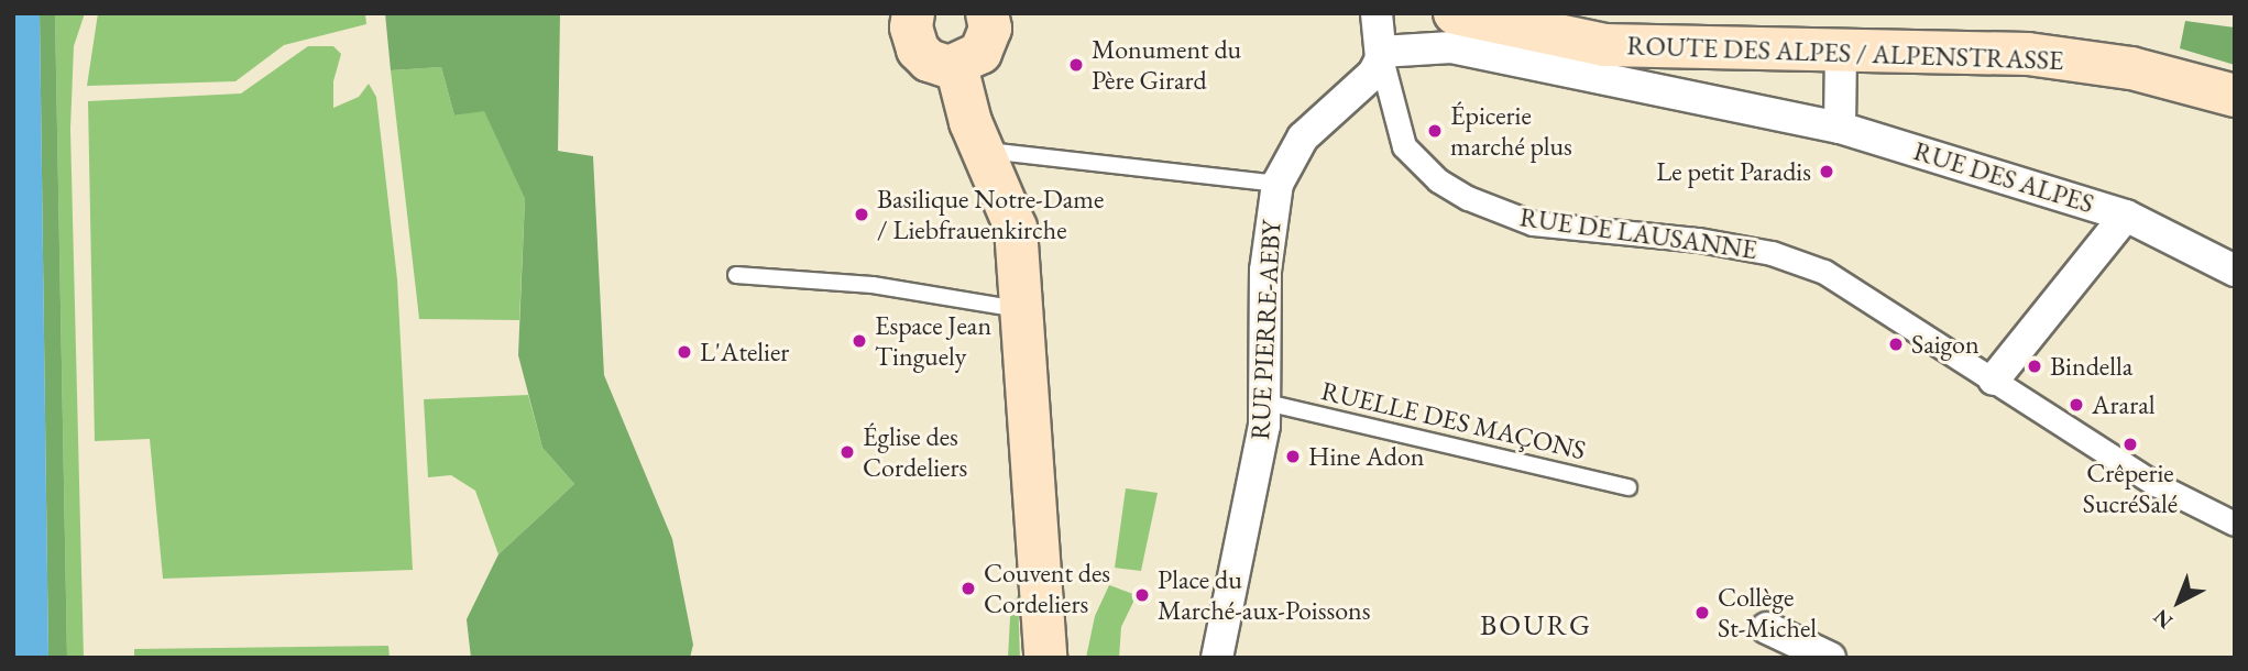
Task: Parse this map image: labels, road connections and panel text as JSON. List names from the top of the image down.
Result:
{
  "streets": {
    "main road": ["ROUTE DES ALPES / ALPENSTRASSE"],
    "street": ["RUE DES ALPES", "RUE DE LAUSANNE", "RUE PIERRE-AEBY"],
    "lane": ["RUELLE DES MAÇONS"]
  },
  "crossings": [
    ["RUE DES ALPES", "RUE DE LAUSANNE"],
    ["RUE PIERRE-AEBY", "RUELLE DES MAÇONS"]
  ],
  "districts": ["BOURG"],
  "places": [
    "Monument du Père Girard",
    "Épicerie marché plus",
    "Le petit Paradis",
    "Basilique Notre-Dame / Liebfrauenkirche",
    "Espace Jean Tinguely",
    "Saigon",
    "L'Atelier",
    "Bindella",
    "Araral",
    "Crêperie SucréSalé",
    "Église des Cordeliers",
    "Hine Adon",
    "Couvent des Cordeliers",
    "Place du Marché-aux-Poissons",
    "Collège St-Michel"
  ],
  "north": "bottom left"
}
